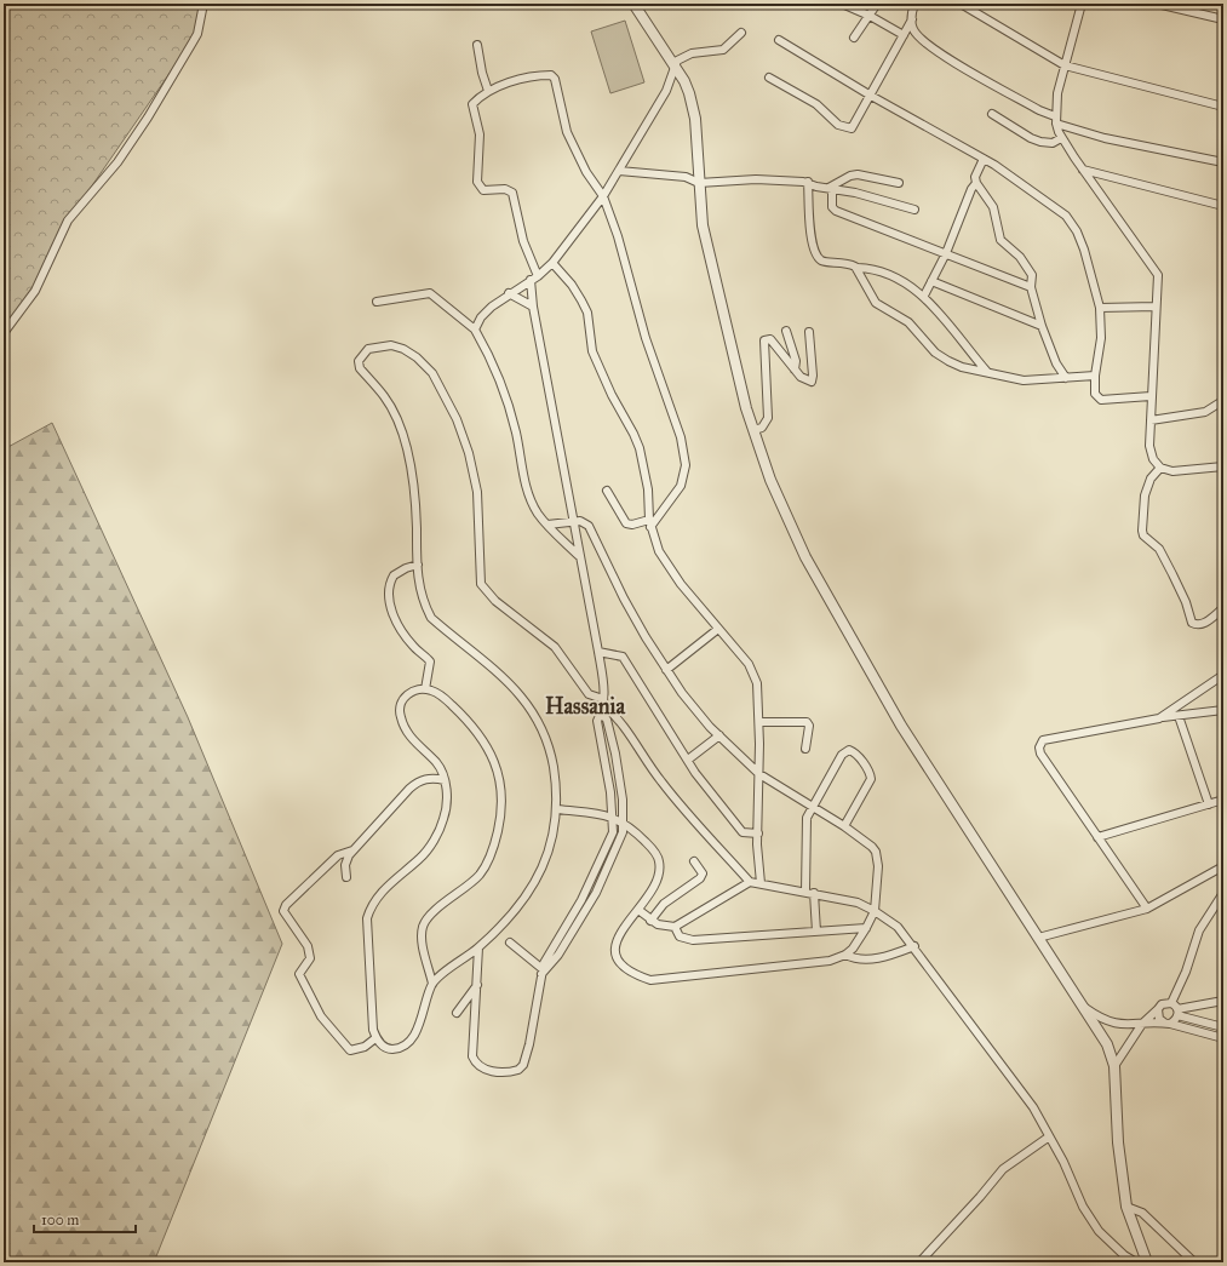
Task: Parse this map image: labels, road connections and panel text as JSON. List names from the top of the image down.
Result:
{
  "districts": ["Hassania"],
  "scale_bar": "100 m"
}
